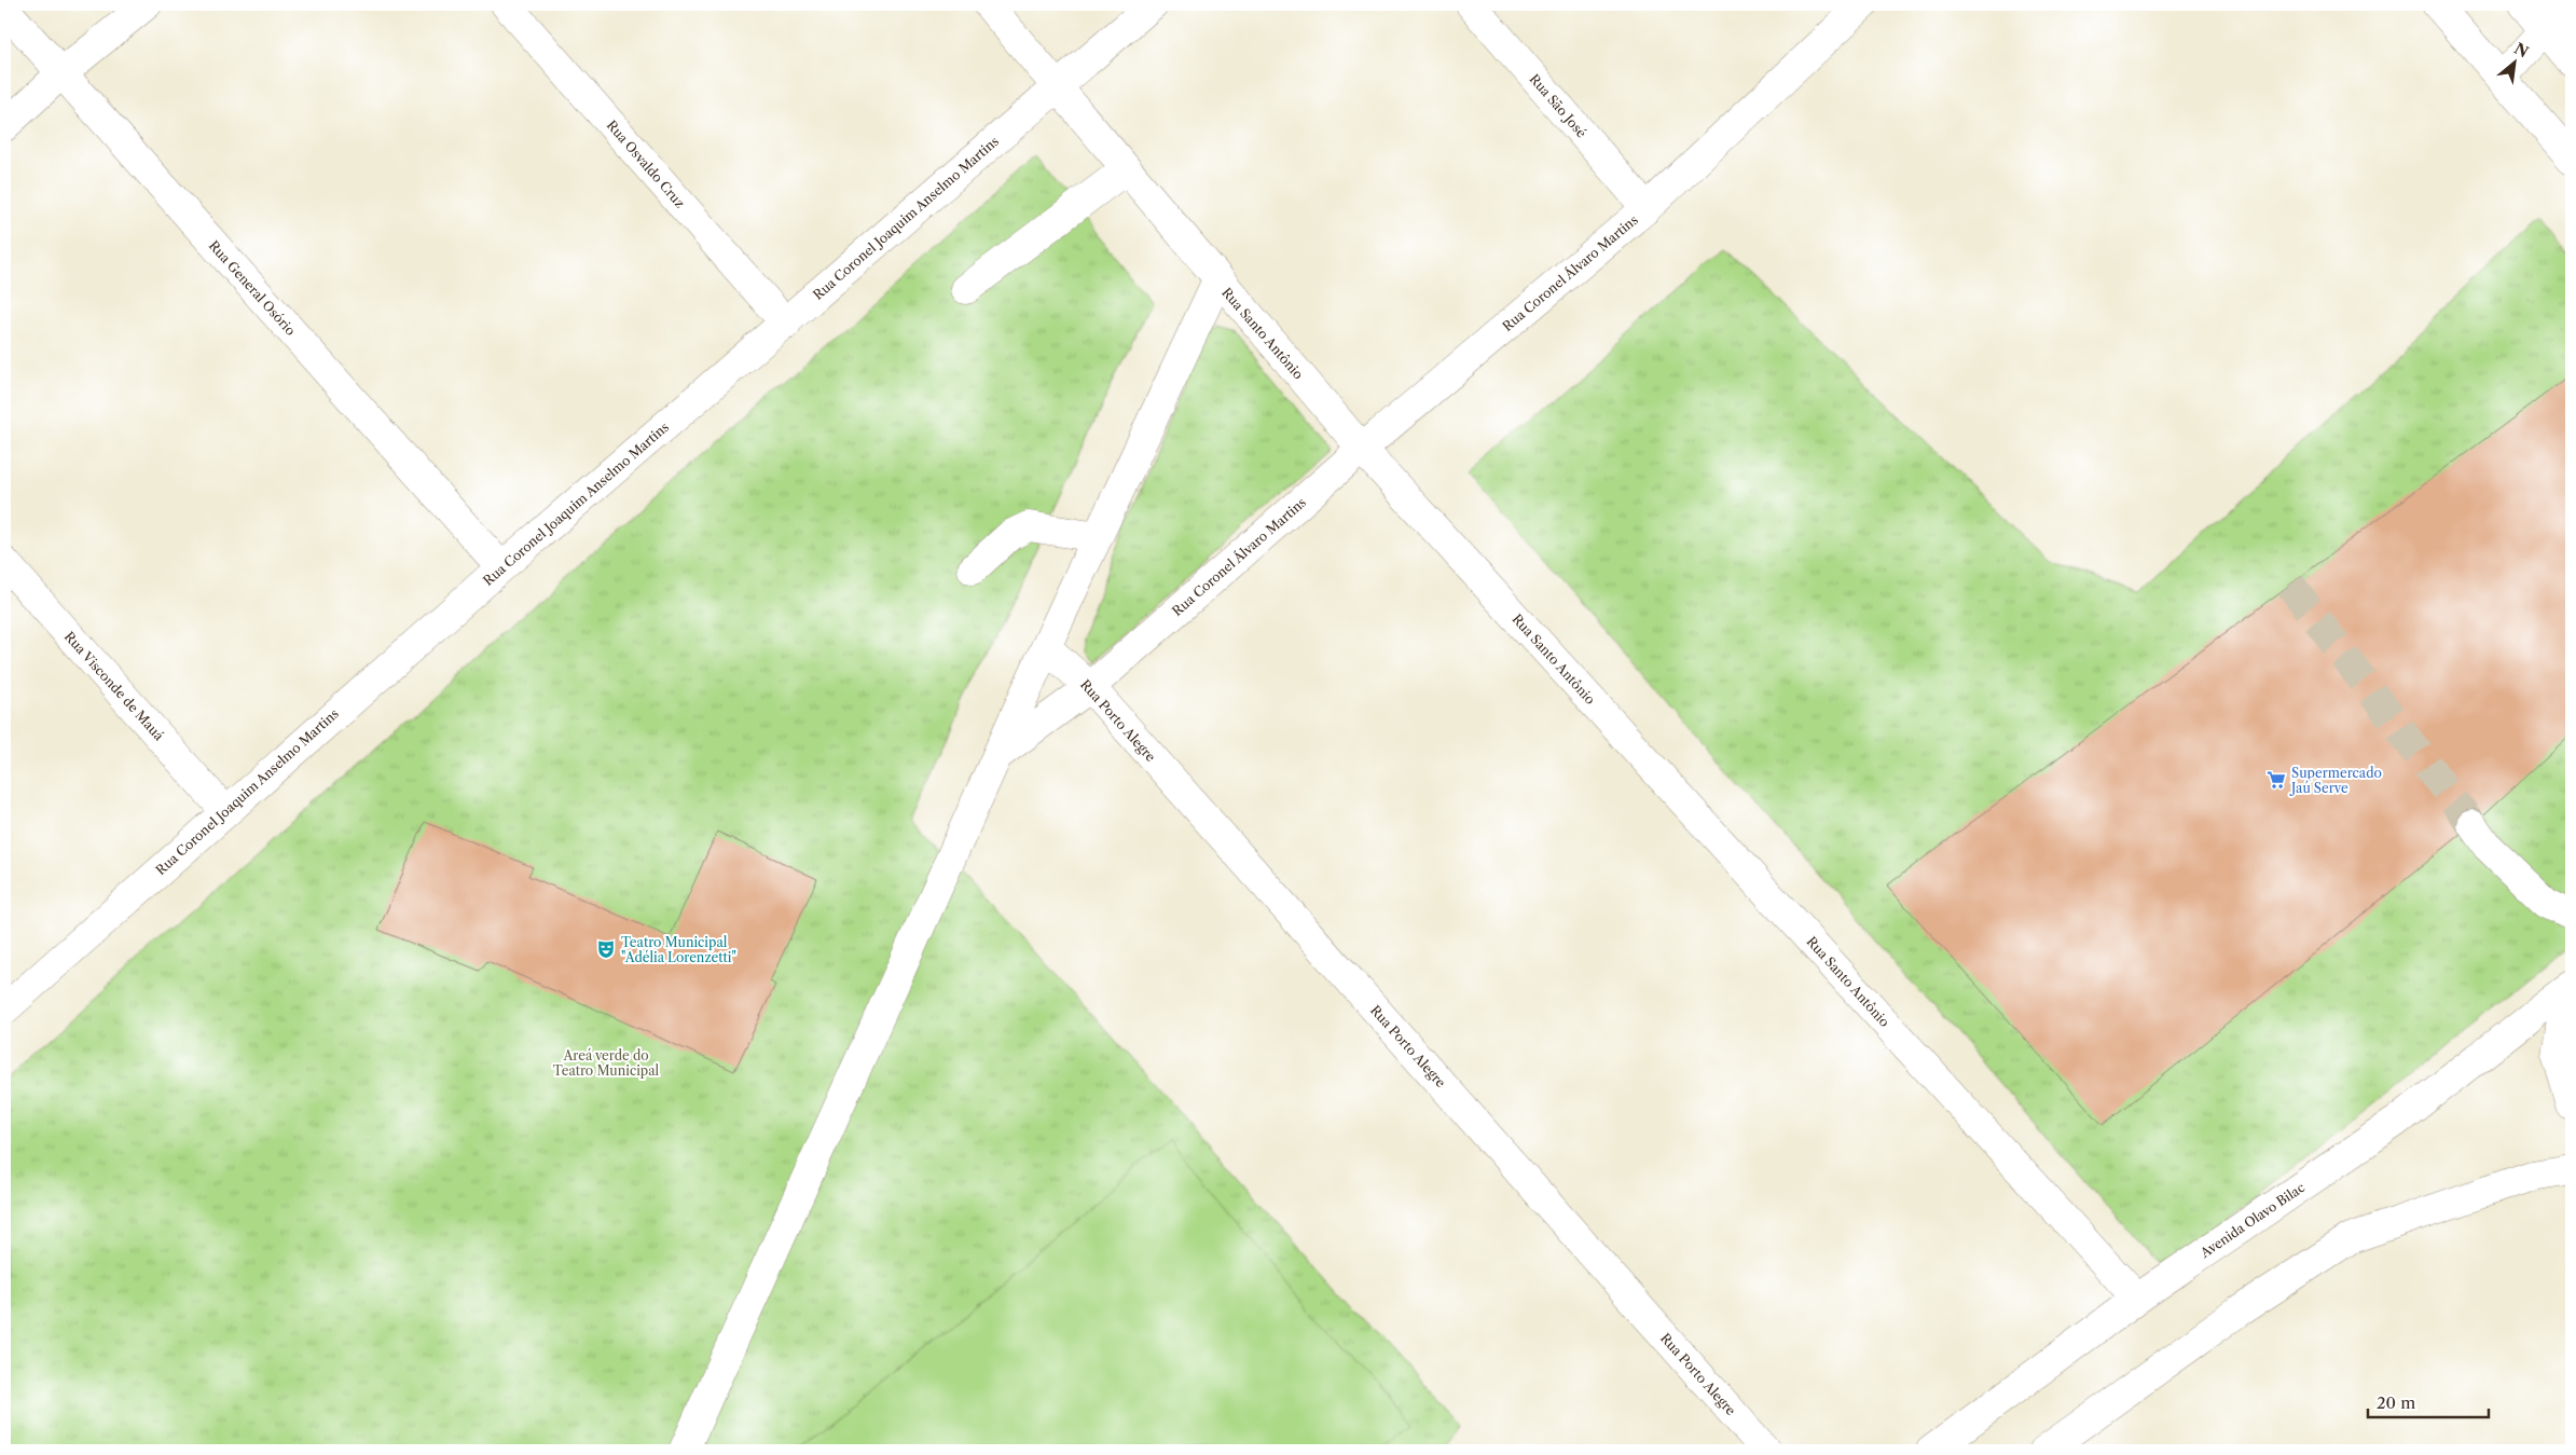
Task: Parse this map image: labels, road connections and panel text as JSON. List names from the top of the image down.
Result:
{
  "streets": {
    "street": [
      "Rua São José",
      "Rua Osvaldo Cruz",
      "Rua Coronel Joaquim Anselmo Martins",
      "Rua Coronel Álvaro Martins",
      "Rua General Osório",
      "Rua Santo Antônio",
      "Rua Visconde de Mauá",
      "Rua Porto Alegre",
      "Avenida Olavo Bilac"
    ]
  },
  "crossings": [
    ["Rua São José", "Rua Coronel Álvaro Martins"],
    ["Rua Osvaldo Cruz", "Rua Coronel Joaquim Anselmo Martins"],
    ["Rua Coronel Joaquim Anselmo Martins", "Rua General Osório"],
    ["Rua Coronel Joaquim Anselmo Martins", "Rua Santo Antônio"],
    ["Rua Coronel Joaquim Anselmo Martins", "Rua Visconde de Mauá"],
    ["Rua Coronel Álvaro Martins", "Rua Santo Antônio"],
    ["Rua Coronel Álvaro Martins", "Rua Porto Alegre"],
    ["Rua Santo Antônio", "Avenida Olavo Bilac"]
  ],
  "parks": ["Areá verde do Teatro Municipal"],
  "places": {
    "supermarket": ["Supermercado Jaú Serve"],
    "theatre": ["Teatro Municipal \"Adélia Lorenzetti\""]
  },
  "scale_bar": "20 m",
  "north": "top right"
}
